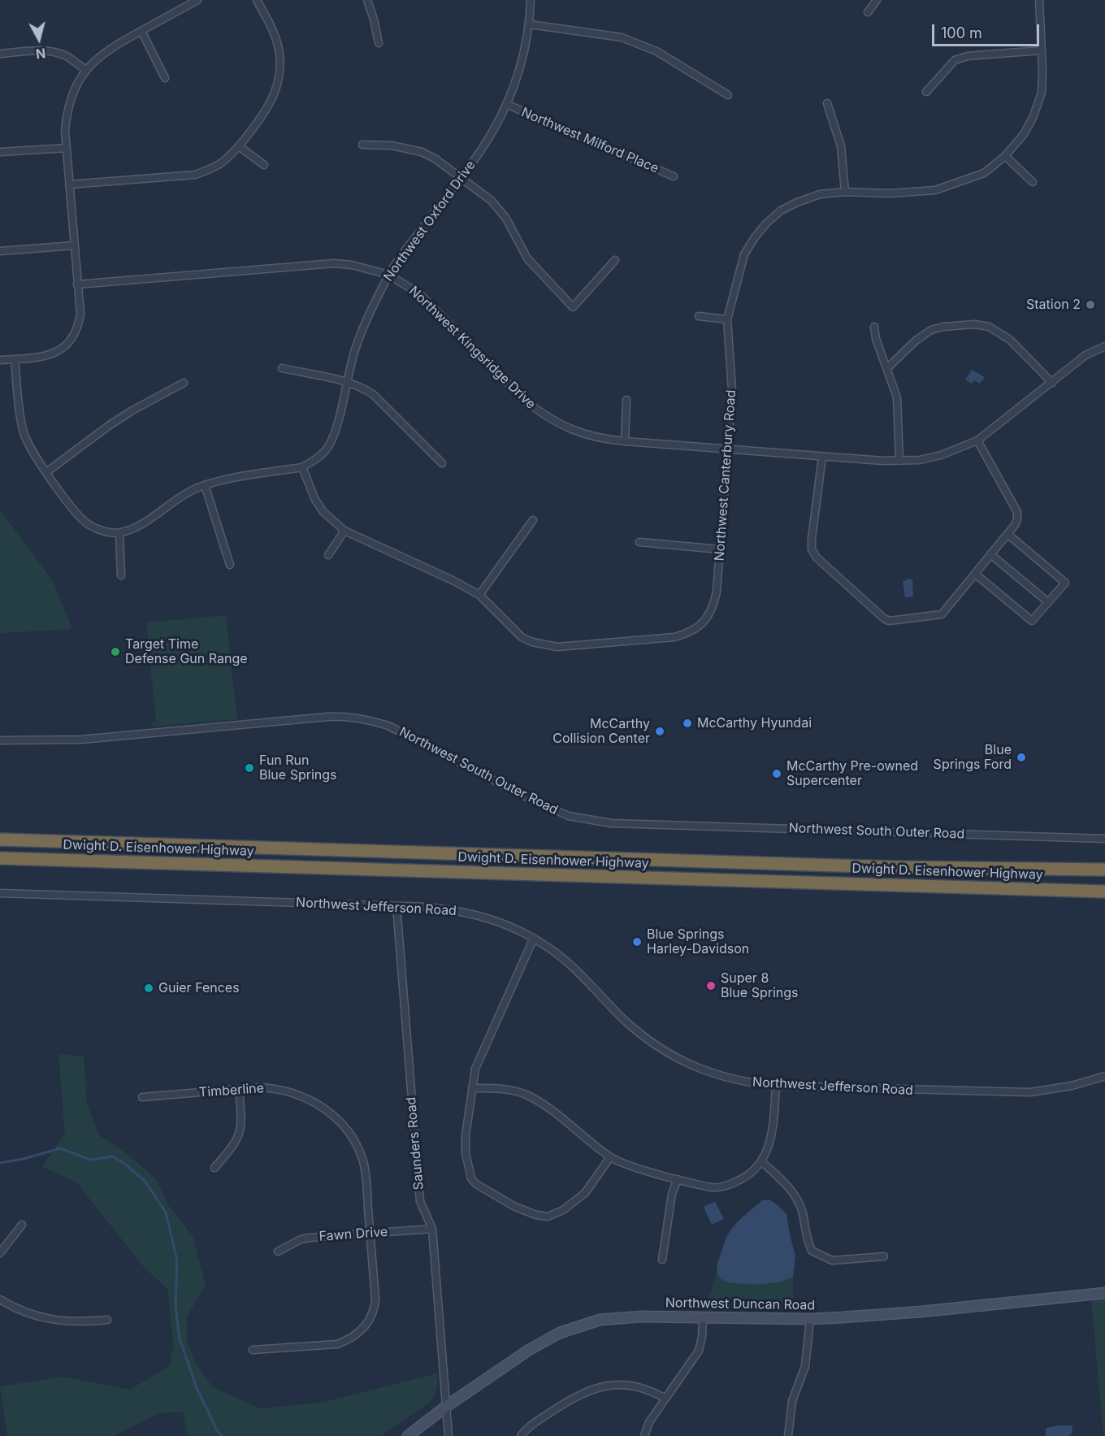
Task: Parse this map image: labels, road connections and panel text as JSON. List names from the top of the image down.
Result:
{
  "streets": {
    "highway": ["Dwight D. Eisenhower Highway"],
    "street": [
      "Northwest Milford Place",
      "Northwest Oxford Drive",
      "Northwest Kingsridge Drive",
      "Northwest Canterbury Road",
      "Northwest South Outer Road",
      "Northwest Jefferson Road",
      "Timberline",
      "Saunders Road",
      "Fawn Drive",
      "Northwest Duncan Road"
    ]
  },
  "crossings": [
    ["Northwest Milford Place", "Northwest Oxford Drive"],
    ["Northwest Oxford Drive", "Northwest Kingsridge Drive"],
    ["Northwest Oxford Drive", "Northwest Canterbury Road"],
    ["Northwest Kingsridge Drive", "Northwest Canterbury Road"],
    ["Northwest Jefferson Road", "Saunders Road"],
    ["Timberline", "Fawn Drive"],
    ["Saunders Road", "Fawn Drive"],
    ["Saunders Road", "Northwest Duncan Road"]
  ],
  "places": [
    "Station 2",
    "Target Time Defense Gun Range",
    "McCarthy Hyundai",
    "McCarthy Collision Center",
    "Blue Springs Ford",
    "Fun Run Blue Springs",
    "McCarthy Pre-owned Supercenter",
    "Blue Springs Harley-Davidson",
    "Super 8 Blue Springs",
    "Guier Fences"
  ],
  "scale_bar": "100 m",
  "north": "bottom"
}
